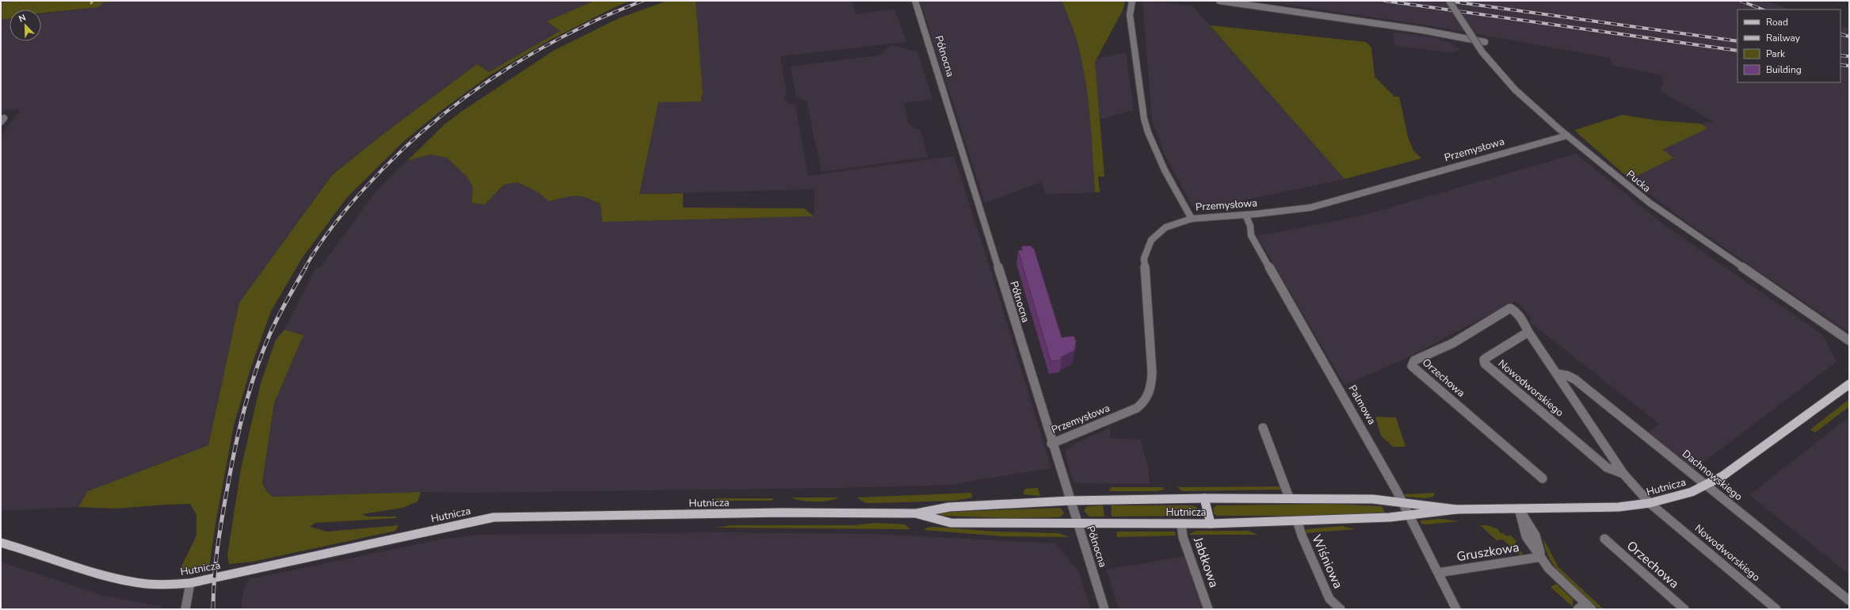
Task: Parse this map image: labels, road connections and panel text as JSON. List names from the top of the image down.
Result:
{
  "streets": {
    "main road": ["Hutnicza"],
    "street": [
      "Północna",
      "Przemysłowa",
      "Pucka",
      "Orzechowa",
      "Nowodworskiego",
      "Palmowa",
      "Dachnowskiego",
      "Gruszkowa",
      "Wiśniowa",
      "Jabłkowa"
    ]
  },
  "crossings": [
    ["Północna", "Przemysłowa"],
    ["Północna", "Hutnicza"],
    ["Przemysłowa", "Pucka"],
    ["Przemysłowa", "Palmowa"],
    ["Orzechowa", "Nowodworskiego"],
    ["Nowodworskiego", "Dachnowskiego"],
    ["Nowodworskiego", "Hutnicza"],
    ["Palmowa", "Hutnicza"],
    ["Palmowa", "Gruszkowa"],
    ["Dachnowskiego", "Hutnicza"],
    ["Hutnicza", "Wiśniowa"],
    ["Hutnicza", "Jabłkowa"]
  ],
  "legend": [
    "Road",
    "Railway",
    "Park",
    "Building"
  ],
  "north": "top left"
}
